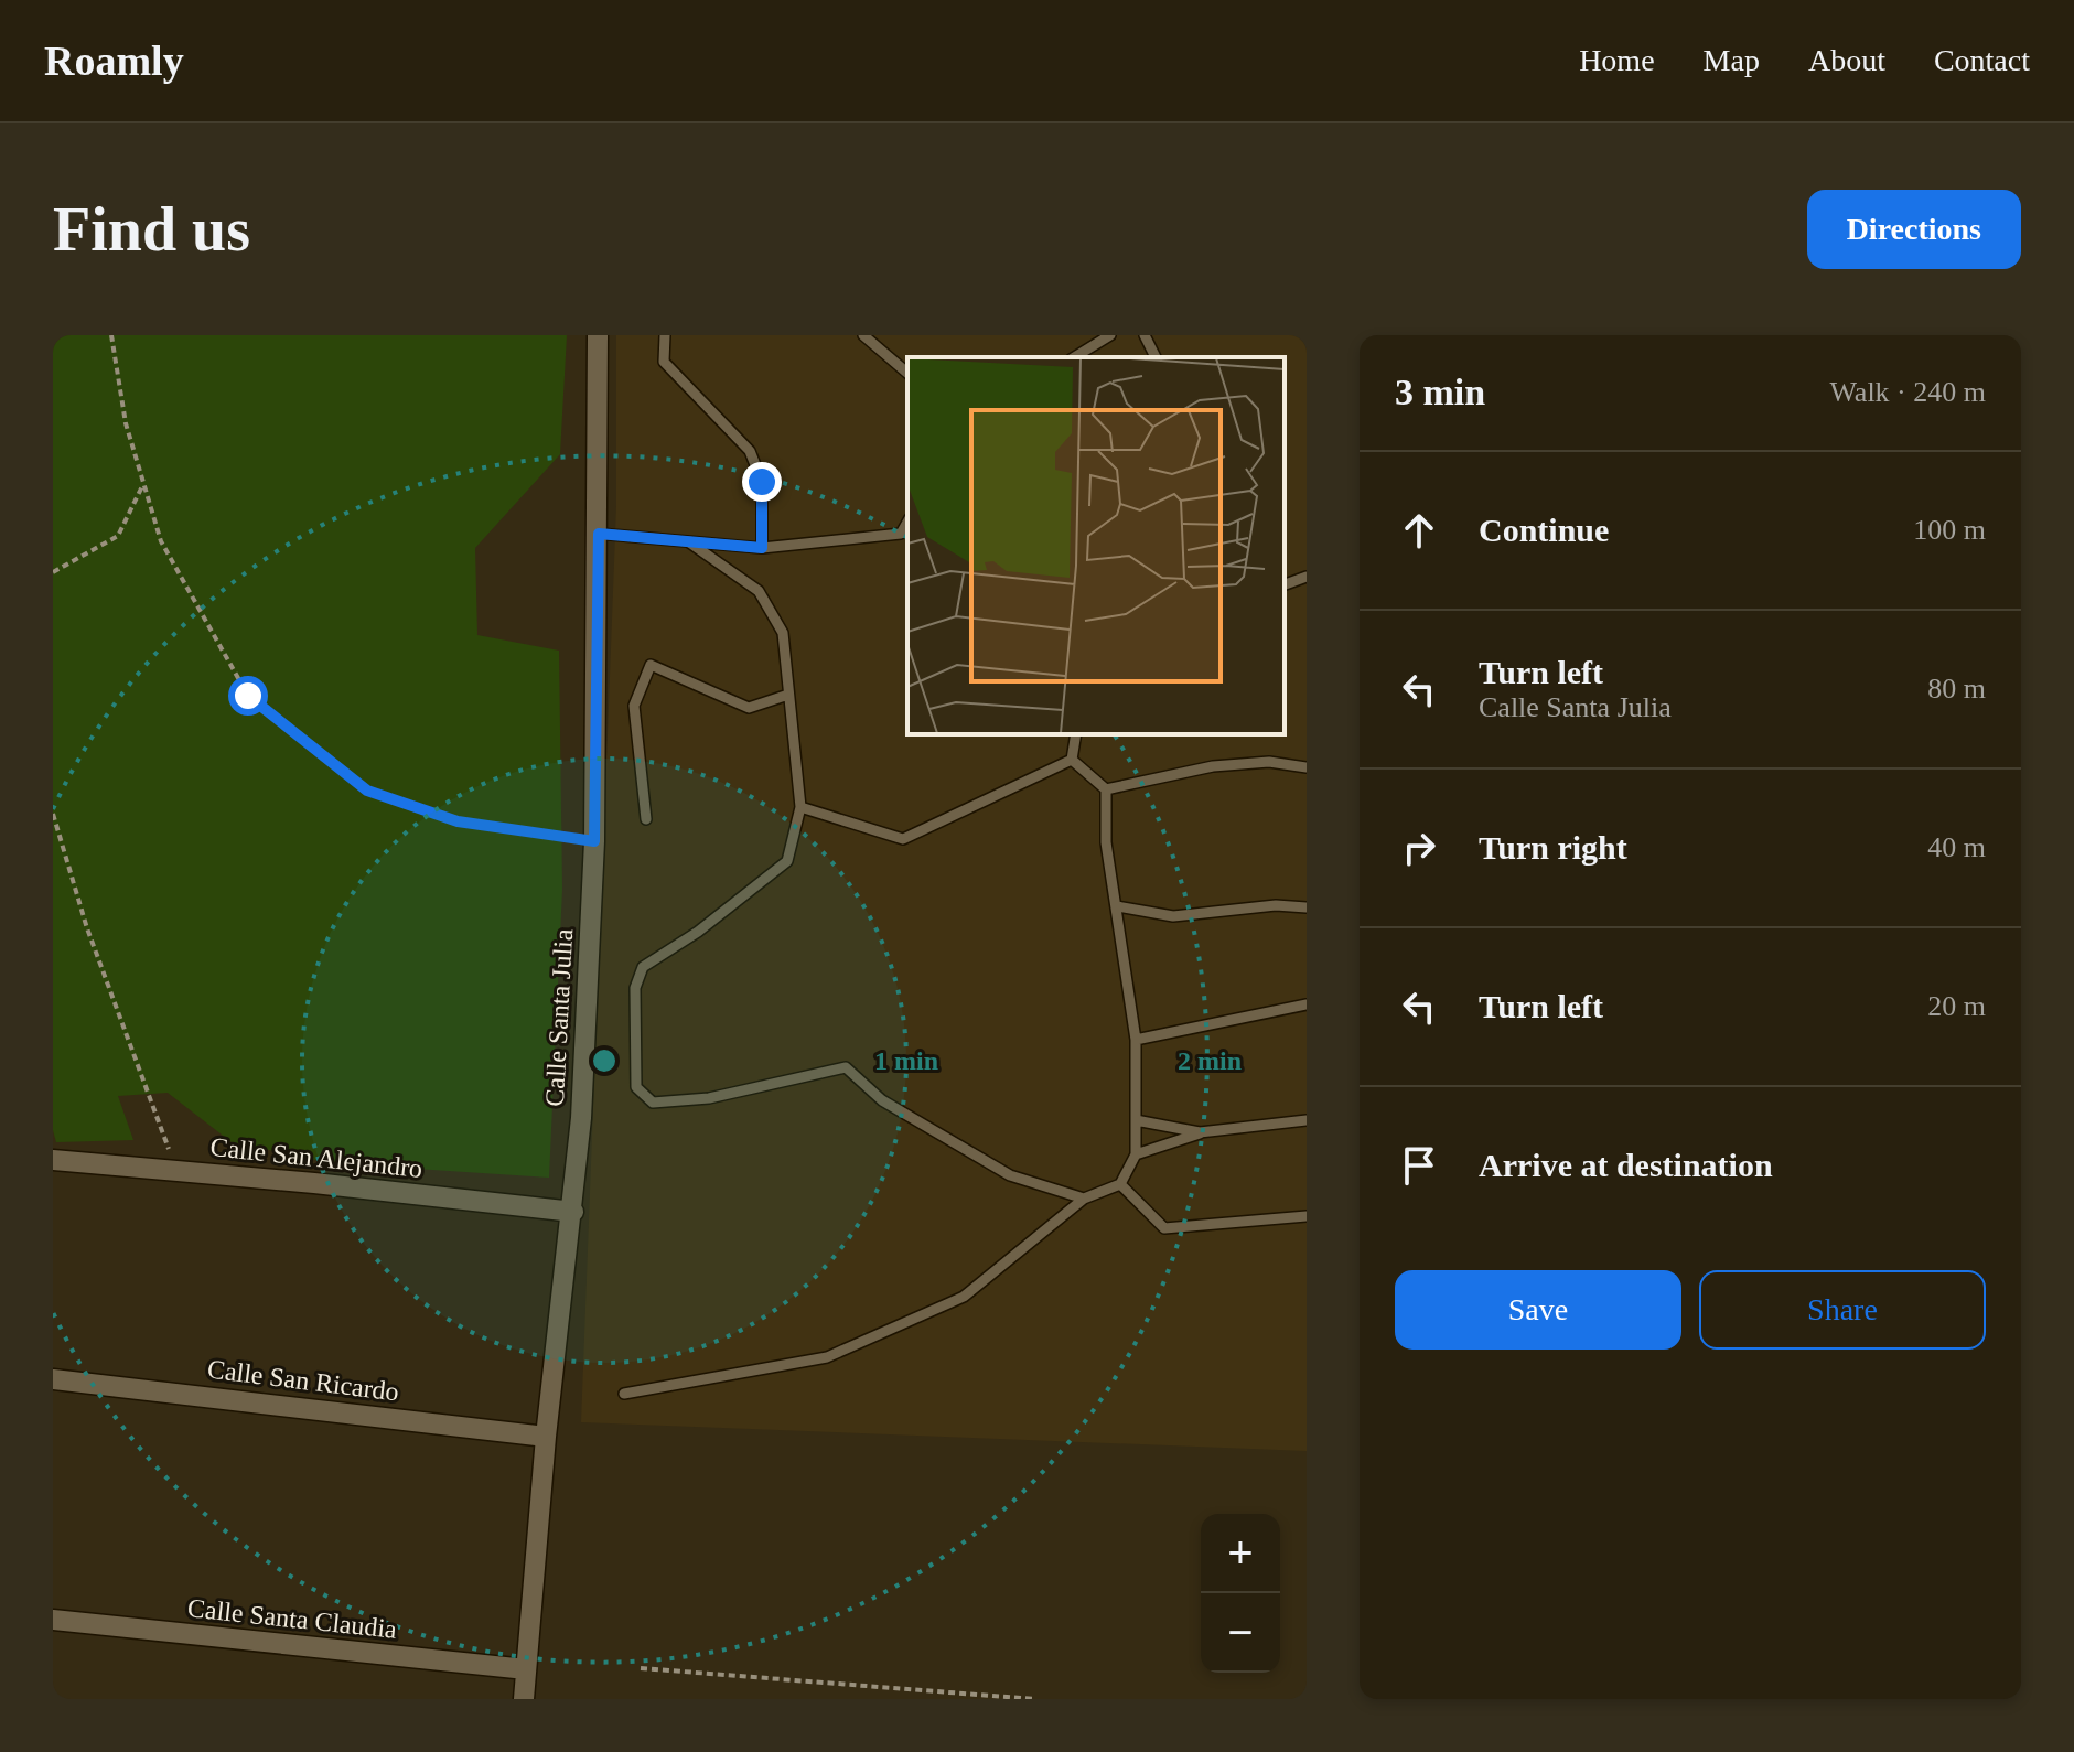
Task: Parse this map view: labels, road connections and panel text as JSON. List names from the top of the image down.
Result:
{
  "streets": {
    "street": [
      "Calle Santa Julia",
      "Calle San Alejandro",
      "Calle San Ricardo",
      "Calle Santa Claudia"
    ]
  },
  "crossings": [
    ["Calle Santa Julia", "Calle San Alejandro"],
    ["Calle Santa Julia", "Calle San Ricardo"],
    ["Calle Santa Julia", "Calle Santa Claudia"]
  ],
  "page": {
    "header": "Roamly",
    "nav": [
      "Home",
      "Map",
      "About",
      "Contact"
    ],
    "buttons": [
      "Directions",
      ["Save", "Share"]
    ],
    "title": "Find us",
    "heading": ["3 min", "Walk · 240 m"],
    "list": [
      ["Continue", "100 m"],
      ["Turn left", "Calle Santa Julia", "80 m"],
      ["Turn right", "40 m"],
      ["Turn left", "20 m"],
      "Arrive at destination"
    ],
    "map_buttons": ["+", "−"]
  },
  "rings": ["1 min", "2 min"]
}
